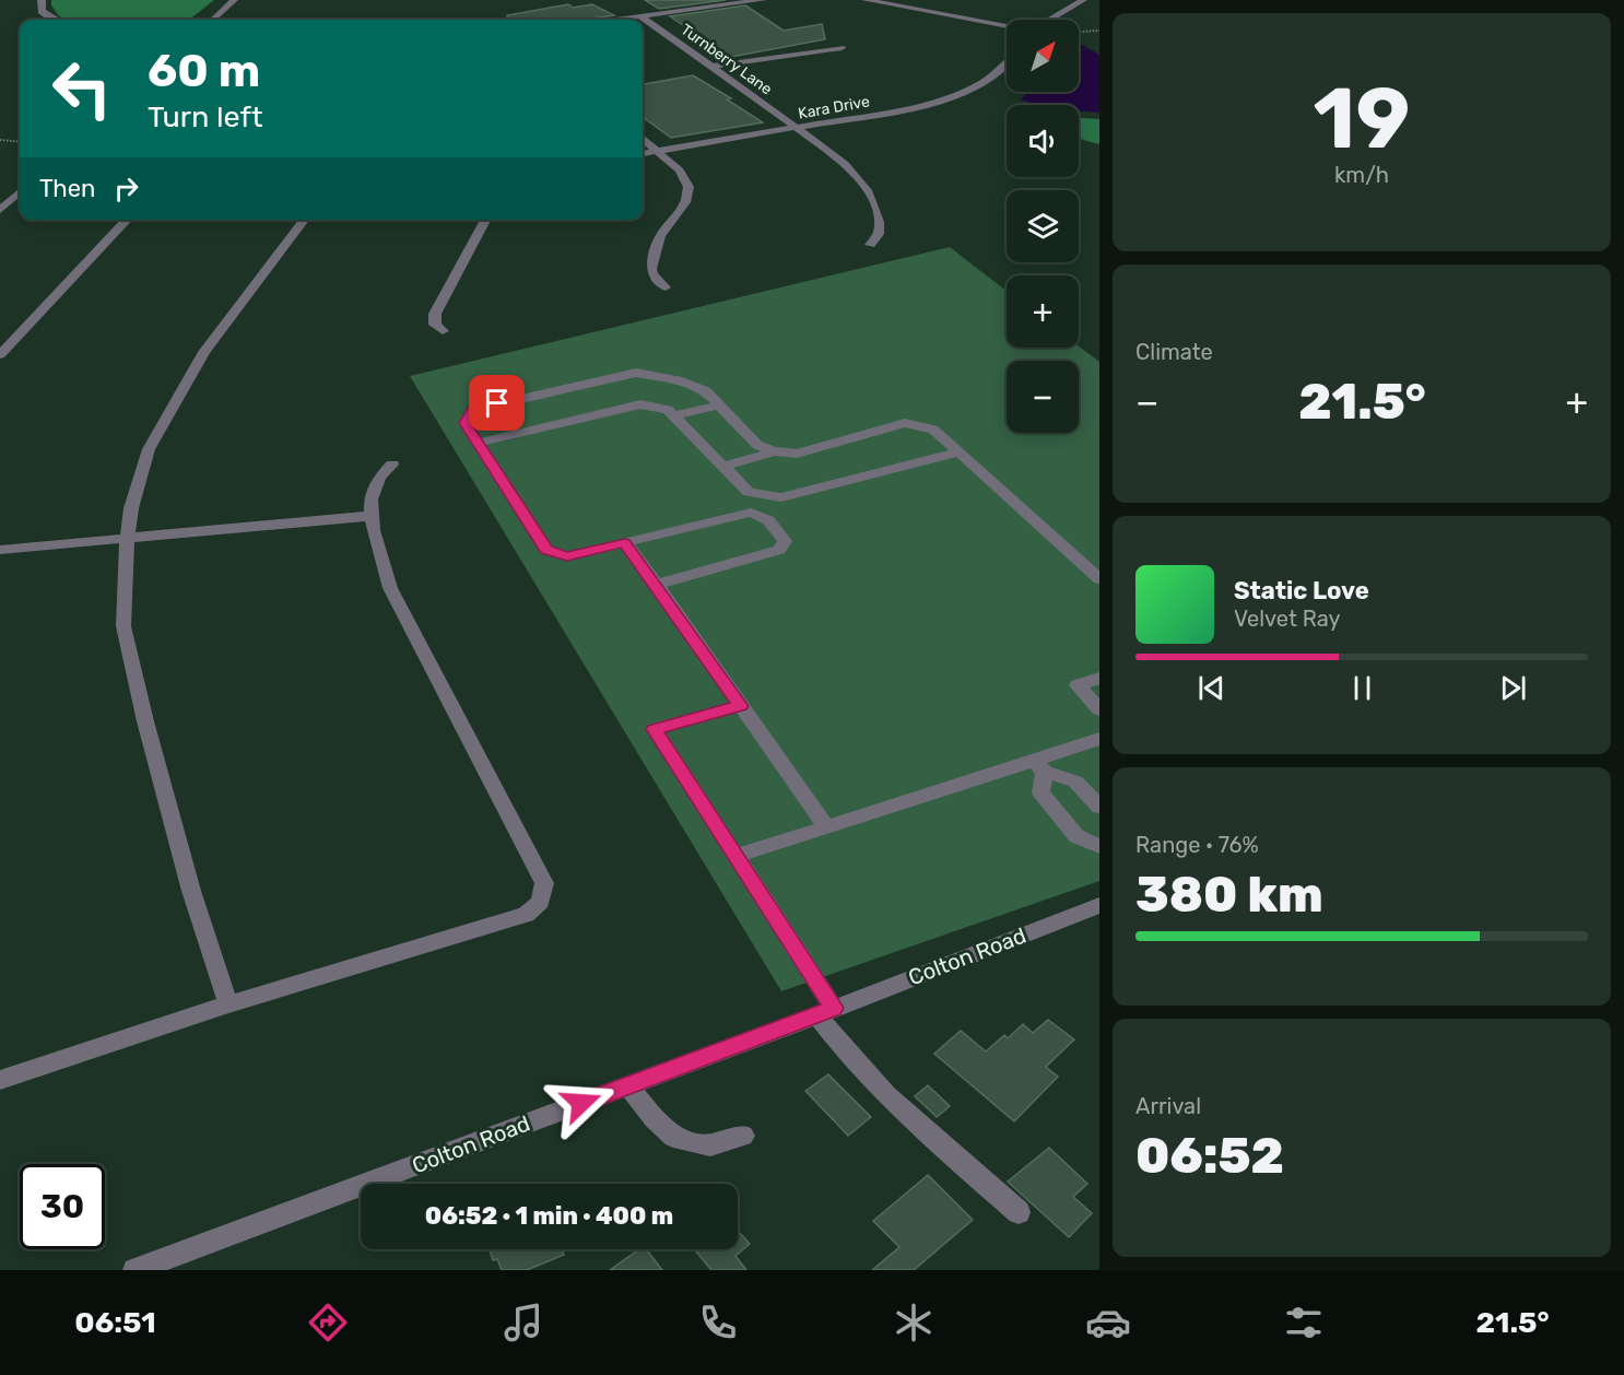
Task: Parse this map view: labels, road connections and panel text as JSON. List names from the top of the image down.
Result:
{
  "streets": {
    "street": ["Turnberry Lane", "Kara Drive", "Colton Road"]
  },
  "crossings": [
    ["Turnberry Lane", "Kara Drive"]
  ],
  "north": "top right",
  "page": {
    "tile": [
      ["19", "km/h"],
      "Climate",
      ["Range · 76%", "380 km"],
      ["Arrival", "06:52"]
    ],
    "map_buttons": ["+", "−"],
    "turn": ["60 m", "Turn left"],
    "then": "Then",
    "heat": ["−", "21.5°", "+"],
    "song": ["Static Love", "Velvet Ray"],
    "limit": "30",
    "trip": "06:52 · 1 min · 400 m",
    "tabs": ["06:51", "21.5°"]
  }
}
